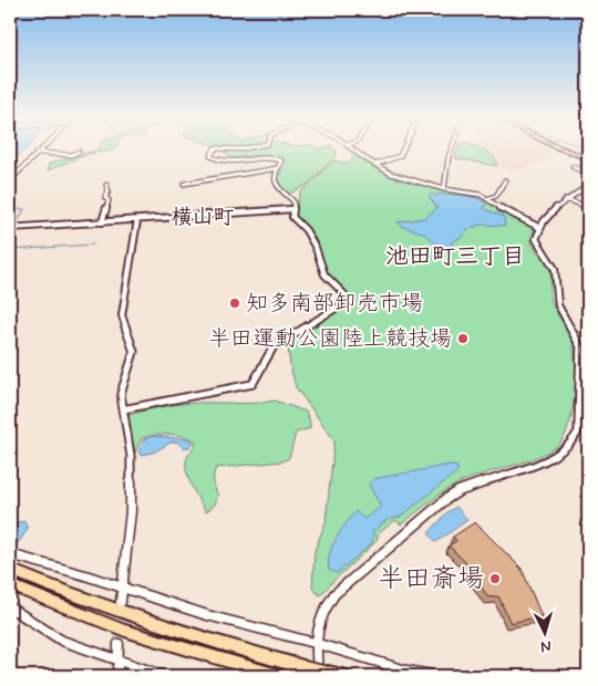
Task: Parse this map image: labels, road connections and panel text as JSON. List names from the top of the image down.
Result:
{
  "districts": ["横山町", "池田町三丁目"],
  "places": ["知多南部卸売市場", "半田運動公園陸上競技場", "半田斎場"],
  "north": "bottom"
}
